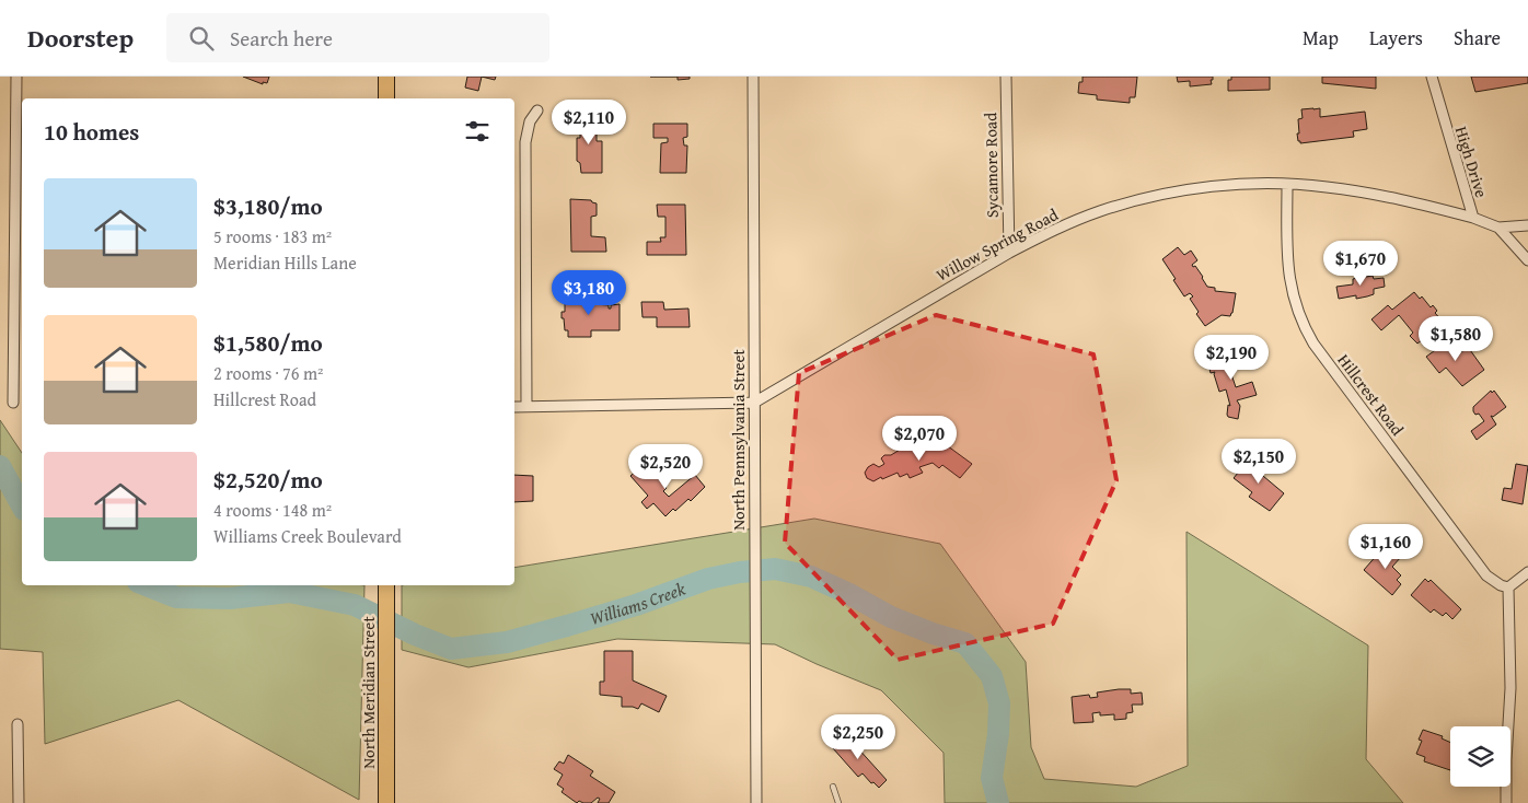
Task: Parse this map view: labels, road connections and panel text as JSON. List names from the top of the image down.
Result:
{
  "streets": {
    "main road": ["North Meridian Street"],
    "street": [
      "High Drive",
      "Sycamore Road",
      "Willow Spring Road",
      "Hillcrest Road",
      "North Pennsylvania Street"
    ]
  },
  "crossings": [
    ["High Drive", "Willow Spring Road"],
    ["Sycamore Road", "Willow Spring Road"],
    ["Willow Spring Road", "Hillcrest Road"],
    ["Willow Spring Road", "North Pennsylvania Street"]
  ],
  "water": ["Williams Creek"],
  "page": {
    "header": "Doorstep",
    "search": "Search here",
    "nav": ["Map", "Layers", "Share"],
    "heading": "10 homes",
    "price": [
      "$2,110",
      "$1,670",
      "$3,180",
      "$1,580",
      "$2,190",
      "$2,070",
      "$2,150",
      "$2,520",
      "$1,160",
      "$2,250"
    ],
    "list": [
      {
        "name": "$3,180/mo",
        "note": "5 rooms · 183 m² · Meridian Hills Lane"
      },
      {
        "name": "$1,580/mo",
        "note": "2 rooms · 76 m² · Hillcrest Road"
      },
      {
        "name": "$2,520/mo",
        "note": "4 rooms · 148 m² · Williams Creek Boulevard"
      }
    ]
  }
}
